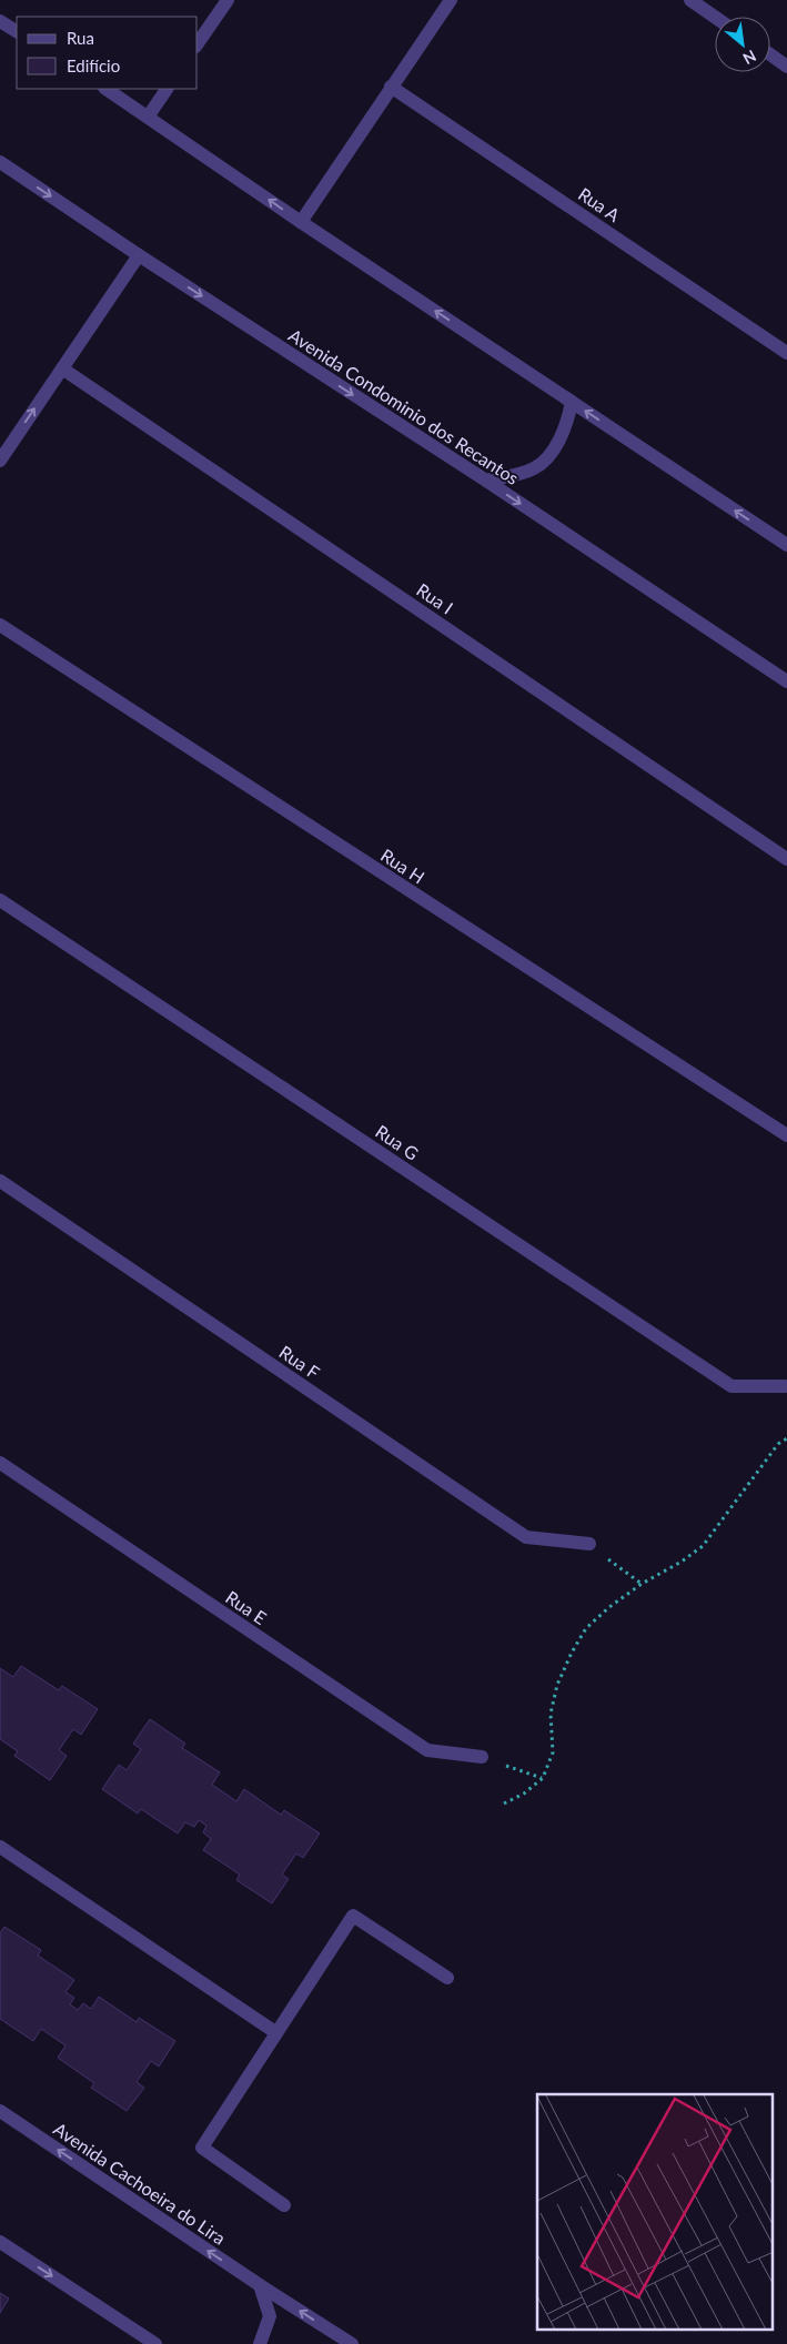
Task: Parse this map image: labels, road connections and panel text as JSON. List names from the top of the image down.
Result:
{
  "streets": {
    "street": [
      "Rua A",
      "Avenida Condominio dos Recantos",
      "Rua I",
      "Rua H",
      "Rua G",
      "Rua F",
      "Rua E",
      "Avenida Cachoeira do Lira"
    ]
  },
  "legend": ["Rua", "Edifício"],
  "north": "bottom right"
}
